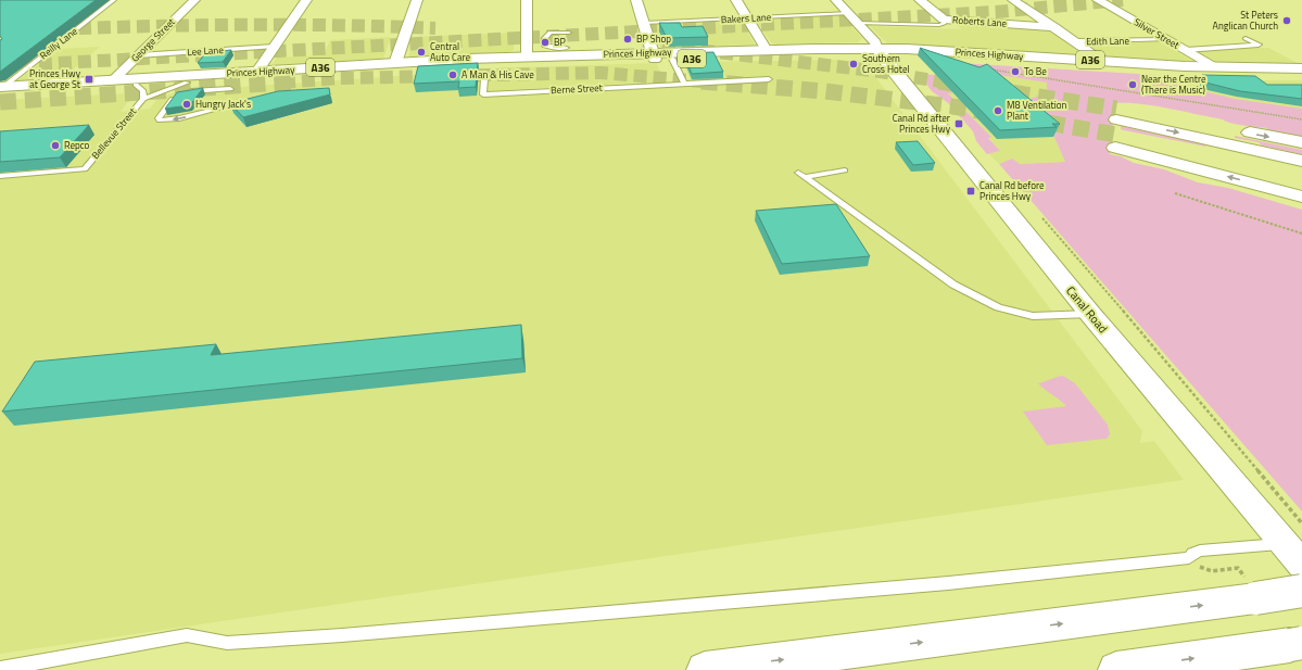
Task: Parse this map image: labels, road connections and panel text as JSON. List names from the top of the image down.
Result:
{
  "streets": {
    "main road": ["Princes Highway", "A36", "Canal Road"],
    "street": ["Roberts Lane", "Silver Street", "George Street"],
    "lane": [
      "Bakers Lane",
      "Edith Lane",
      "Reilly Lane",
      "Lee Lane",
      "Berne Street",
      "Bellevue Street"
    ]
  },
  "crossings": [
    ["Silver Street", "Edith Lane"],
    ["Silver Street", "Princes Highway"],
    ["George Street", "Lee Lane"],
    ["George Street", "Princes Highway"],
    ["Reilly Lane", "Princes Highway"],
    ["Princes Highway", "Bellevue Street"],
    ["Princes Highway", "Canal Road"]
  ],
  "places": {
    "other": [
      "St Peters Anglican Church",
      "BP Shop",
      "BP",
      "Central Auto Care",
      "Southern Cross Hotel",
      "To Be",
      "A Man & His Cave",
      "Near the Centre (There is Music)",
      "Hungry Jack's",
      "M8 Ventilation Plant",
      "Repco"
    ],
    "transit": ["Princes Hwy at George St", "Canal Rd after Princes Hwy", "Canal Rd before Princes Hwy"]
  }
}
